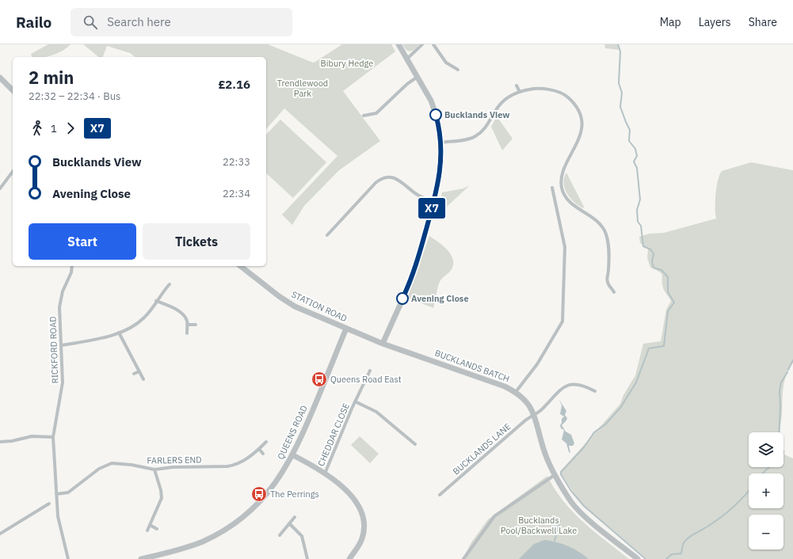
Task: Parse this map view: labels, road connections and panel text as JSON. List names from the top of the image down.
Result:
{
  "streets": {
    "street": [
      "STATION ROAD",
      "RICKFORD ROAD",
      "BUCKLANDS BATCH",
      "QUEENS ROAD",
      "CHEDDAR CLOSE",
      "BUCKLANDS LANE",
      "FARLERS END"
    ]
  },
  "crossings": [
    ["STATION ROAD", "BUCKLANDS BATCH"],
    ["STATION ROAD", "QUEENS ROAD"],
    ["RICKFORD ROAD", "FARLERS END"],
    ["BUCKLANDS BATCH", "BUCKLANDS LANE"]
  ],
  "parks": ["Bibury Hedge", "Trendlewood Park", "Bucklands Pool/Backwell Lake"],
  "places": {
    "other": ["Bucklands View", "Avening Close"],
    "bus stop": ["Queens Road East", "The Perrings"]
  },
  "lines": ["bus line X7"],
  "page": {
    "header": "Railo",
    "search": "Search here",
    "nav": ["Map", "Layers", "Share"],
    "on_map": "X7",
    "heading": ["2 min", "22:32 – 22:34 · Bus", "£2.16"],
    "legs": ["1", "X7"],
    "list": [
      {
        "name": "Bucklands View",
        "value": "22:33"
      },
      {
        "name": "Avening Close",
        "value": "22:34"
      }
    ],
    "buttons": ["Start", "Tickets"],
    "map_buttons": ["+", "−"]
  }
}
